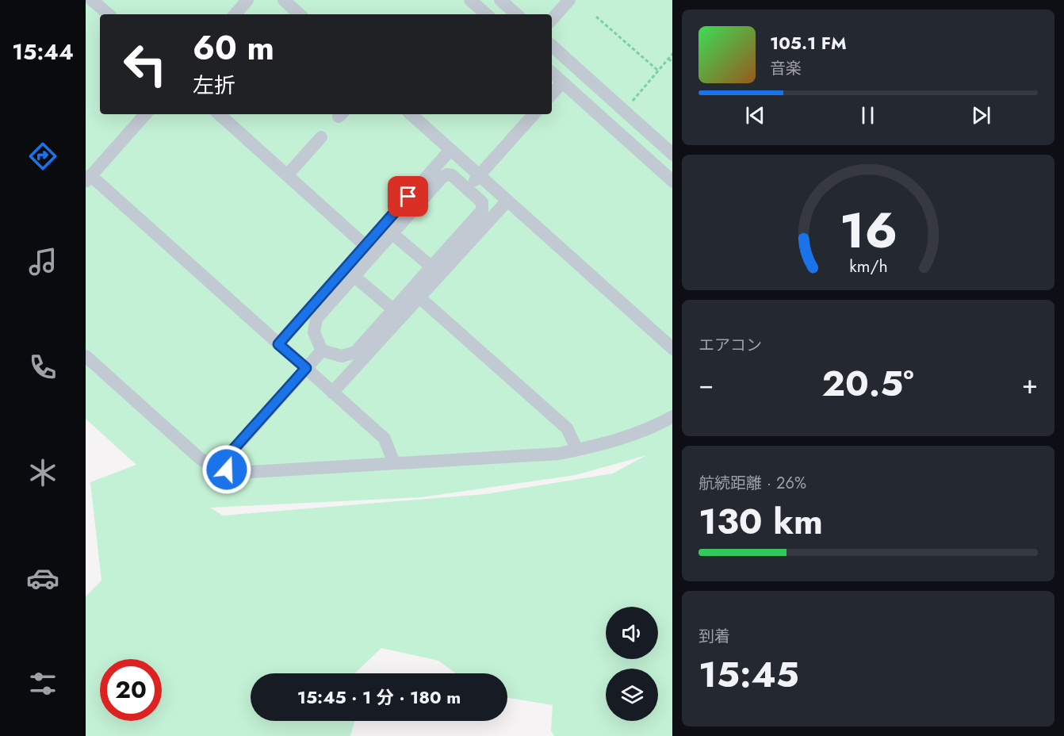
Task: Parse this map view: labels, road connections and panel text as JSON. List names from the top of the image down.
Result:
{
  "page": {
    "tabs": "15:44",
    "turn": ["60 m", "左折"],
    "song": ["105.1 FM", "音楽"],
    "tile": [
      "エアコン",
      ["航続距離 · 26%", "130 km"],
      ["到着", "15:45"]
    ],
    "heat": ["−", "20.5°", "+"],
    "limit": "20",
    "trip": "15:45 · 1 分 · 180 m",
    "gauge": ["16", "km/h"]
  }
}
